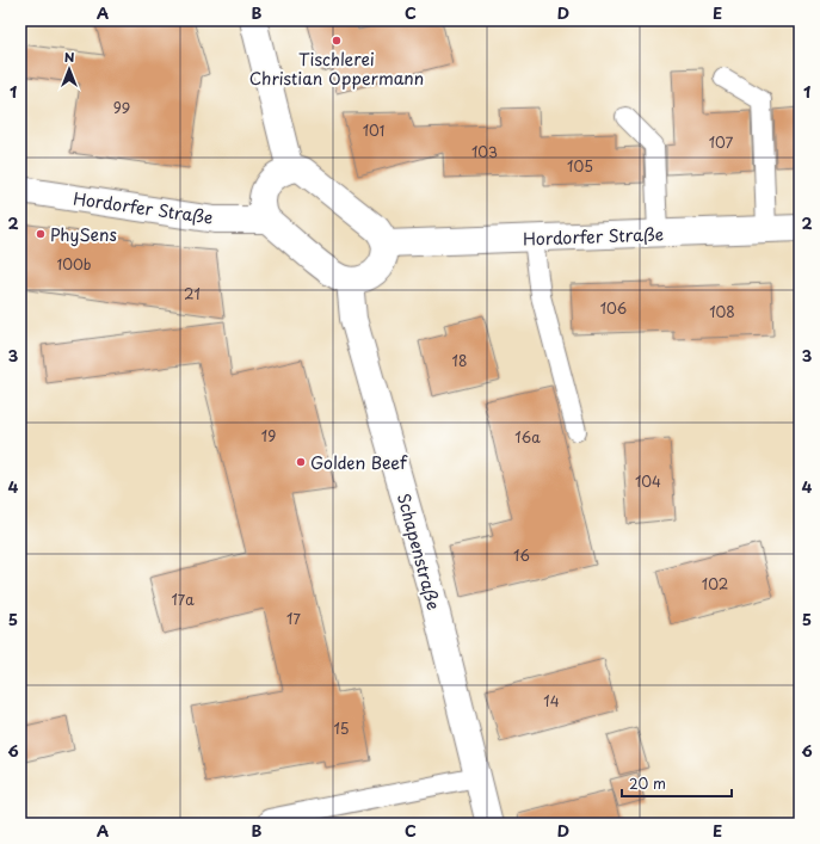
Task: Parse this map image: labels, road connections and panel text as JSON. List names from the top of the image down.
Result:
{
  "streets": {
    "main road": ["Hordorfer Straße", "Schapenstraße"]
  },
  "places": ["Tischlerei Christian Oppermann", "PhySens", "Golden Beef"],
  "house_numbers": [
    "99",
    "101",
    "107",
    "103",
    "105",
    "100b",
    "21",
    "106",
    "108",
    "18",
    "19",
    "16a",
    "104",
    "16",
    "102",
    "17a",
    "17",
    "14",
    "15"
  ],
  "scale_bar": "20 m",
  "north": "top",
  "grid": {
    "columns": [
      "A",
      "B",
      "C",
      "D",
      "E"
    ],
    "rows": [
      "1",
      "2",
      "3",
      "4",
      "5",
      "6"
    ]
  }
}
